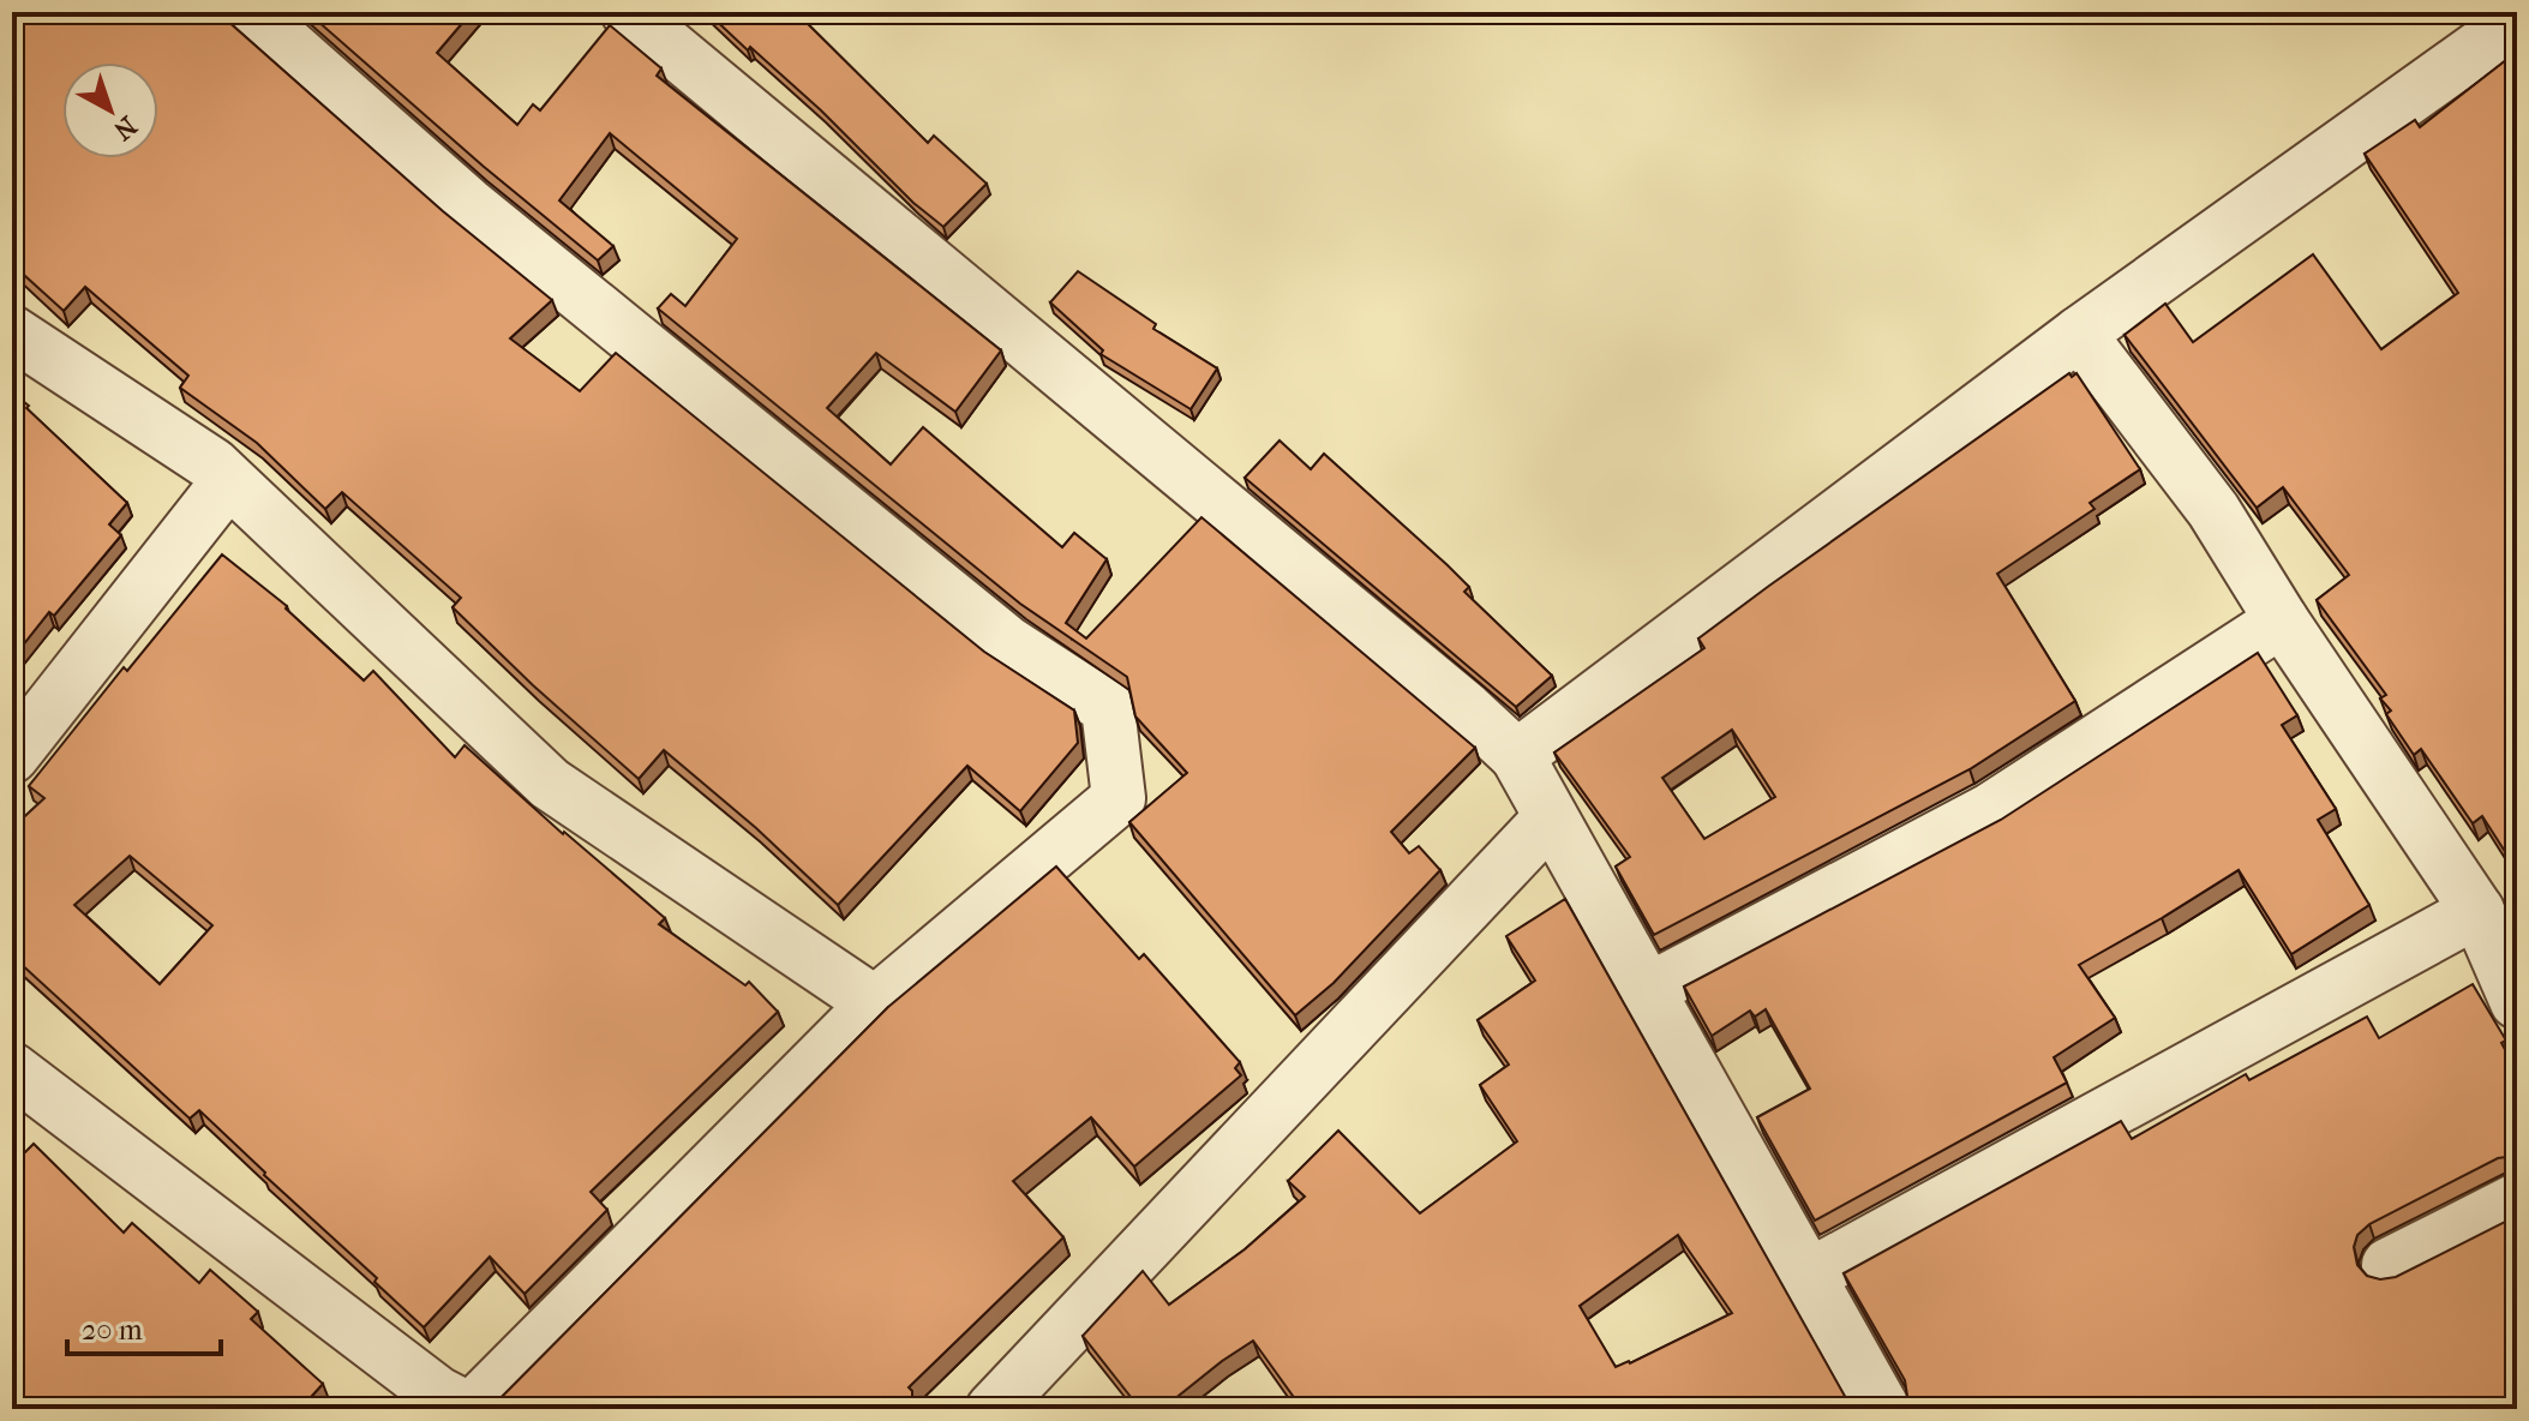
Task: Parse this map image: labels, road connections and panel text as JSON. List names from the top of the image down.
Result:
{
  "scale_bar": "20 m",
  "north": "bottom right"
}
